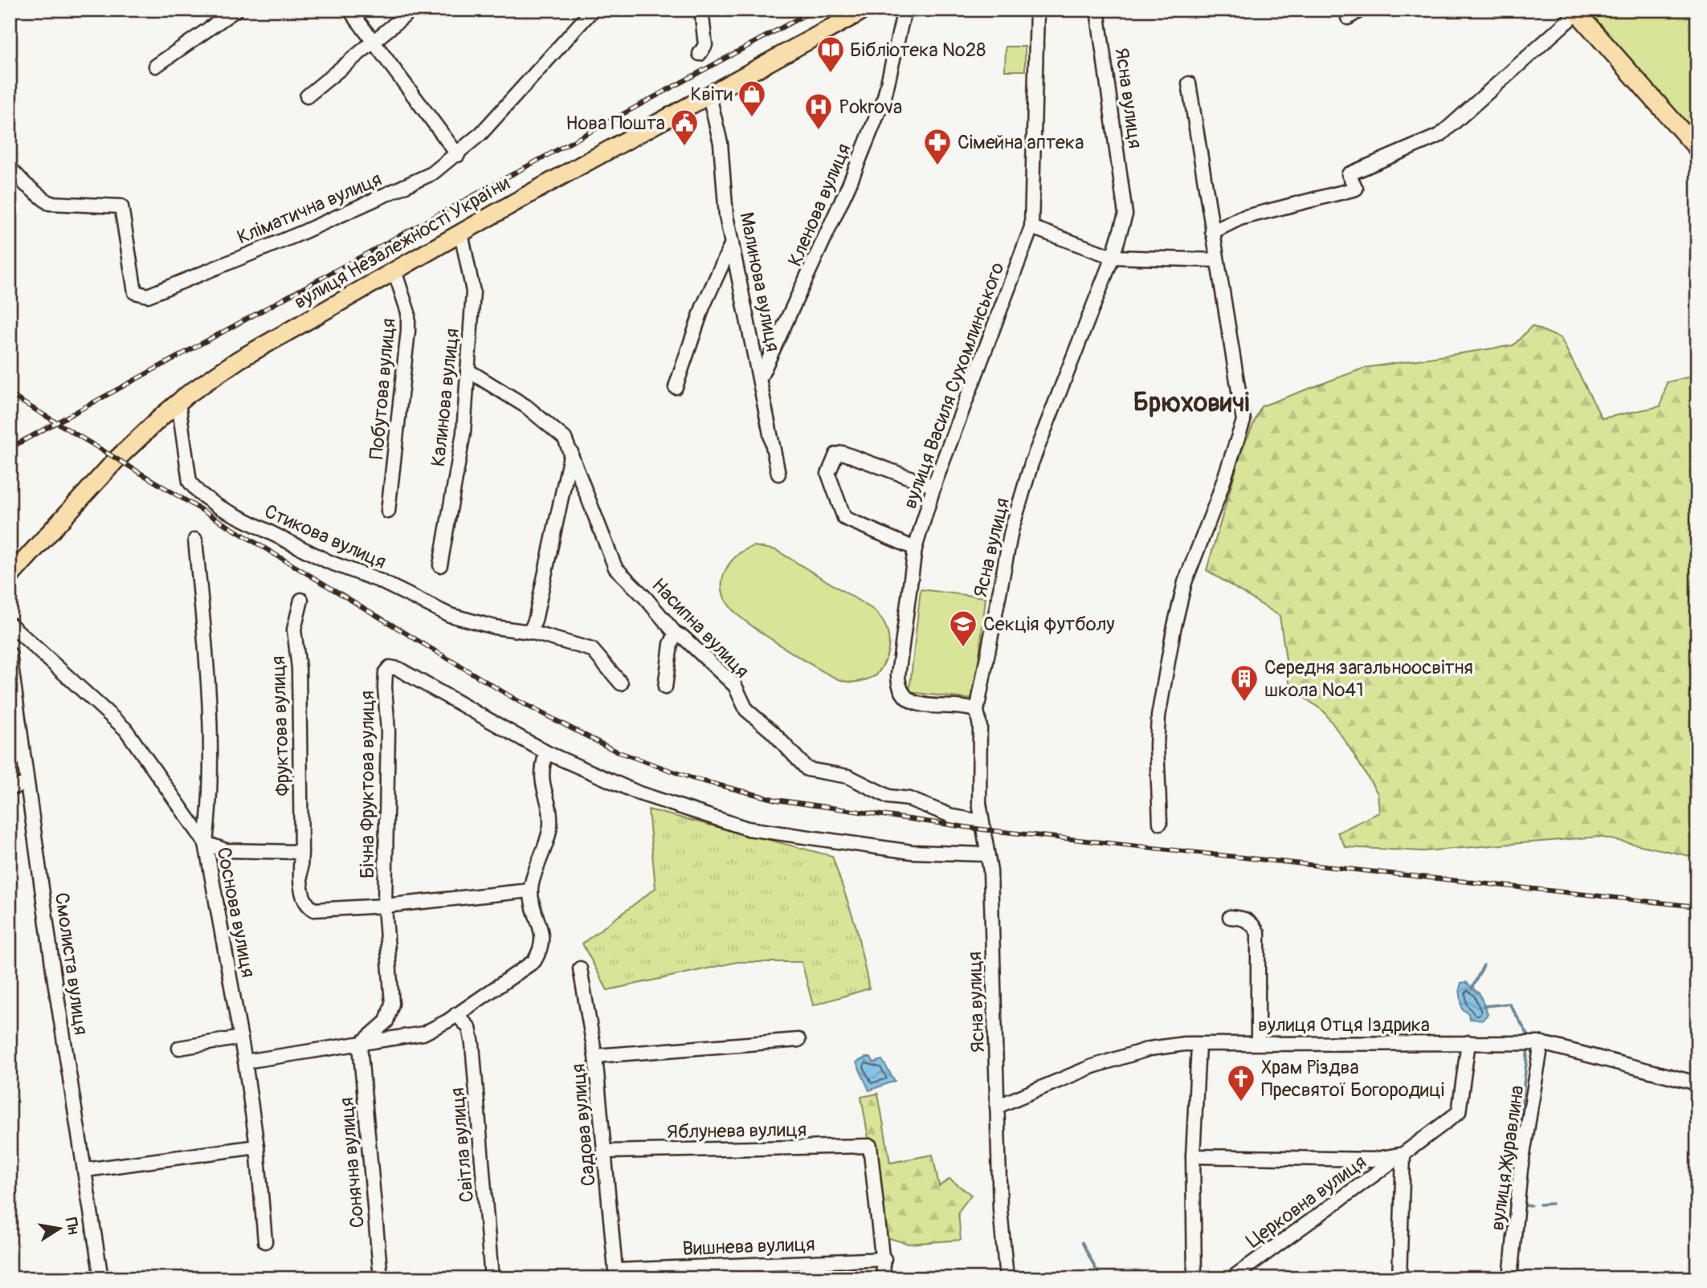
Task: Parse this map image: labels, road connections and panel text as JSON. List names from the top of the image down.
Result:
{
  "streets": {
    "main road": ["вулиця Незалежності України"],
    "street": [
      "Ясна вулиця",
      "Кленова вулиця",
      "Кліматична вулиця",
      "Малинова вулиця",
      "вулиця Василя Сухомлинського",
      "Побутова вулиця",
      "Калинова вулиця",
      "Стикова вулиця",
      "Насипна вулиця",
      "Фруктова вулиця",
      "Бічна Фруктова вулиця",
      "Соснова вулиця",
      "Смолиста вулиця",
      "вулиця Отця Іздрика",
      "Садова вулиця",
      "Яблунева вулиця",
      "Світла вулиця",
      "вулиця Журавлина",
      "Сонячна вулиця",
      "Церковна вулиця",
      "Вишнева вулиця"
    ]
  },
  "crossings": [
    ["Ясна вулиця", "вулиця Василя Сухомлинського"],
    ["Ясна вулиця", "Насипна вулиця"],
    ["Ясна вулиця", "вулиця Отця Іздрика"],
    ["Кленова вулиця", "Малинова вулиця"],
    ["вулиця Незалежності України", "Малинова вулиця"],
    ["вулиця Незалежності України", "Побутова вулиця"],
    ["вулиця Незалежності України", "Калинова вулиця"],
    ["вулиця Незалежності України", "Стикова вулиця"],
    ["Калинова вулиця", "Насипна вулиця"],
    ["Фруктова вулиця", "Бічна Фруктова вулиця"],
    ["Бічна Фруктова вулиця", "Сонячна вулиця"],
    ["вулиця Отця Іздрика", "вулиця Журавлина"],
    ["вулиця Отця Іздрика", "Церковна вулиця"],
    ["Садова вулиця", "Яблунева вулиця"],
    ["Садова вулиця", "Вишнева вулиця"],
    ["Яблунева вулиця", "Вишнева вулиця"]
  ],
  "districts": ["Брюховичі"],
  "places": {
    "library": ["Бібліотека №28"],
    "shop": ["Квіти"],
    "hospital": ["Pokrova"],
    "public building": ["Нова Пошта"],
    "pharmacy": ["Сімейна аптека"],
    "school or university": ["Секція футболу"],
    "building": ["Середня загальноосвітня школа №41"],
    "church": ["Храм Різдва Пресвятої Богородиці"]
  },
  "north": "right"
}
